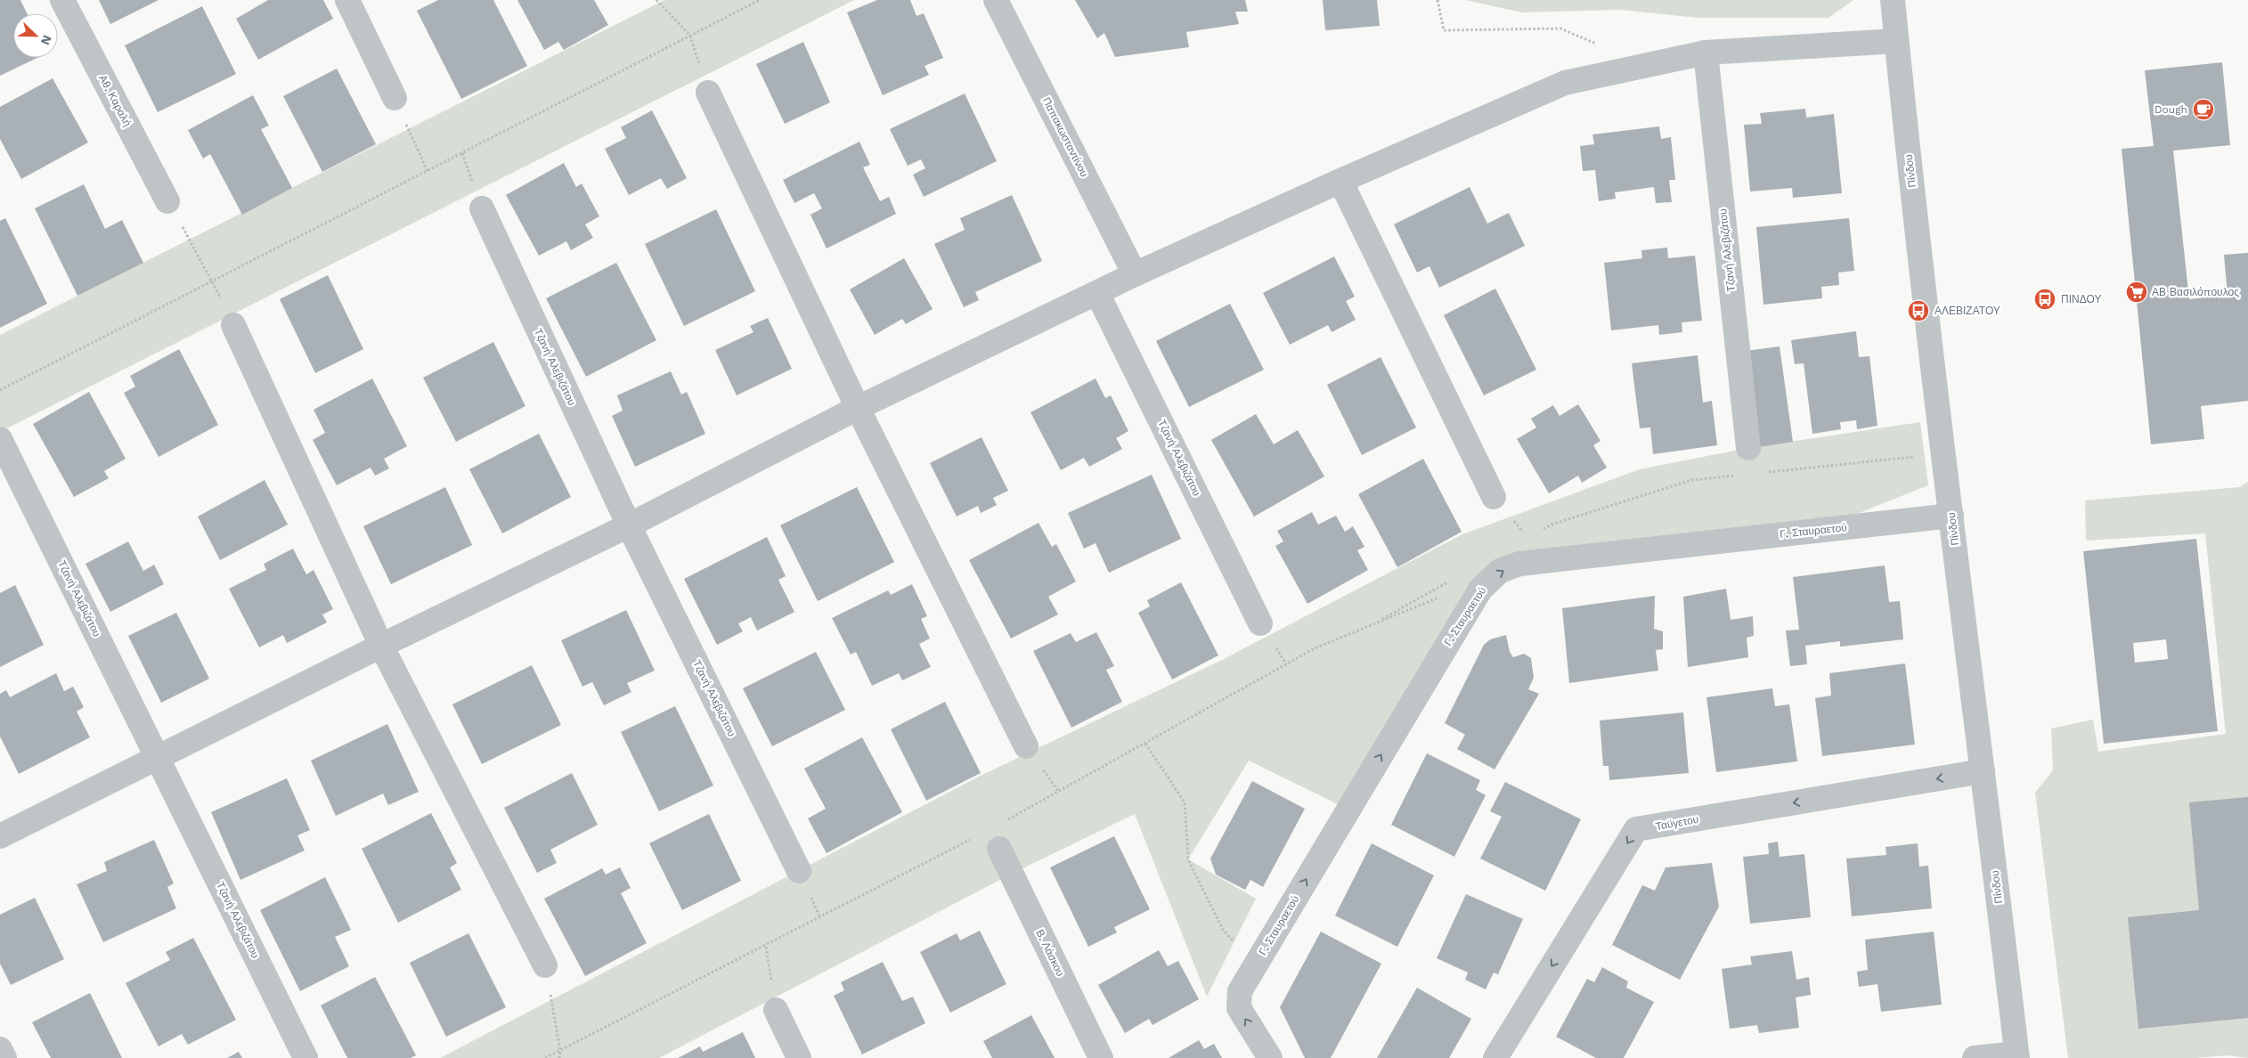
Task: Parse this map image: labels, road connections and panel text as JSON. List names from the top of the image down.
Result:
{
  "streets": {
    "street": [
      "Αθ. Καραλή",
      "Παπακωσταντίνου",
      "Πίνδου",
      "Τζανή Αλεβιζάτου",
      "Γ. Σταυραετού",
      "Ταϋγετου",
      "Β. Λάσκου"
    ]
  },
  "crossings": [
    ["Πίνδου", "Γ. Σταυραετού"],
    ["Πίνδου", "Ταϋγετου"]
  ],
  "one_way": ["Γ. Σταυραετού", "Ταϋγετου"],
  "places": {
    "cafe": ["Dough"],
    "supermarket": ["ΑΒ Βασιλόπουλος"],
    "bus stop": ["ΠΙΝΔΟΥ", "ΑΛΕΒΙΖΑΤΟΥ"]
  },
  "north": "bottom right"
}
